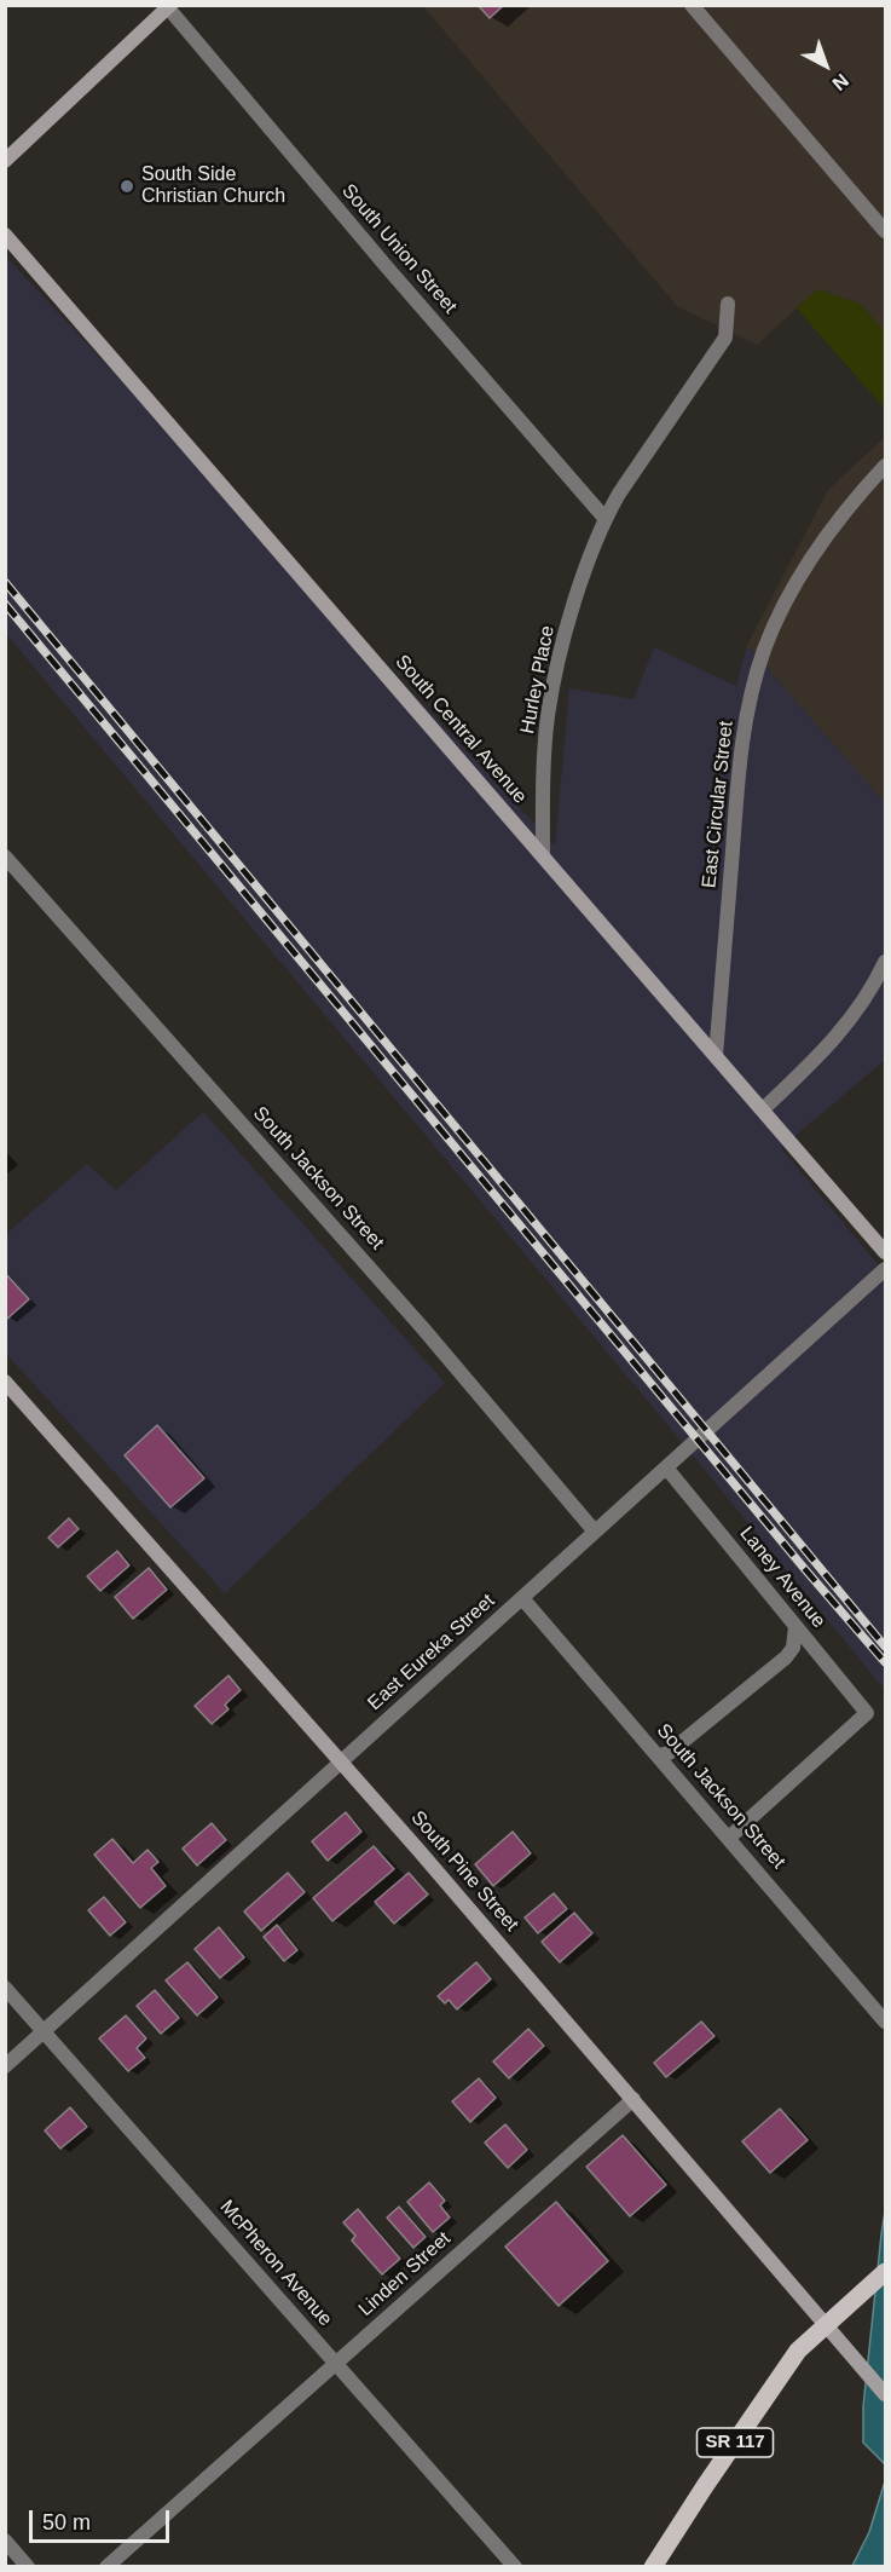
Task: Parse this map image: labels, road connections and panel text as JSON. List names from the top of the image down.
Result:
{
  "streets": {
    "main road": ["SR 117"],
    "street": [
      "South Union Street",
      "Hurley Place",
      "South Central Avenue",
      "East Circular Street",
      "South Jackson Street",
      "Laney Avenue",
      "East Eureka Street",
      "South Pine Street",
      "McPheron Avenue",
      "Linden Street"
    ]
  },
  "crossings": [
    ["South Union Street", "Hurley Place"],
    ["Hurley Place", "South Central Avenue"],
    ["South Central Avenue", "East Circular Street"],
    ["South Jackson Street", "Laney Avenue"],
    ["South Jackson Street", "East Eureka Street"],
    ["Laney Avenue", "East Eureka Street"],
    ["East Eureka Street", "South Pine Street"],
    ["East Eureka Street", "McPheron Avenue"],
    ["South Pine Street", "Linden Street"],
    ["South Pine Street", "SR 117"],
    ["McPheron Avenue", "Linden Street"]
  ],
  "places": ["South Side Christian Church"],
  "scale_bar": "50 m",
  "north": "bottom right"
}
